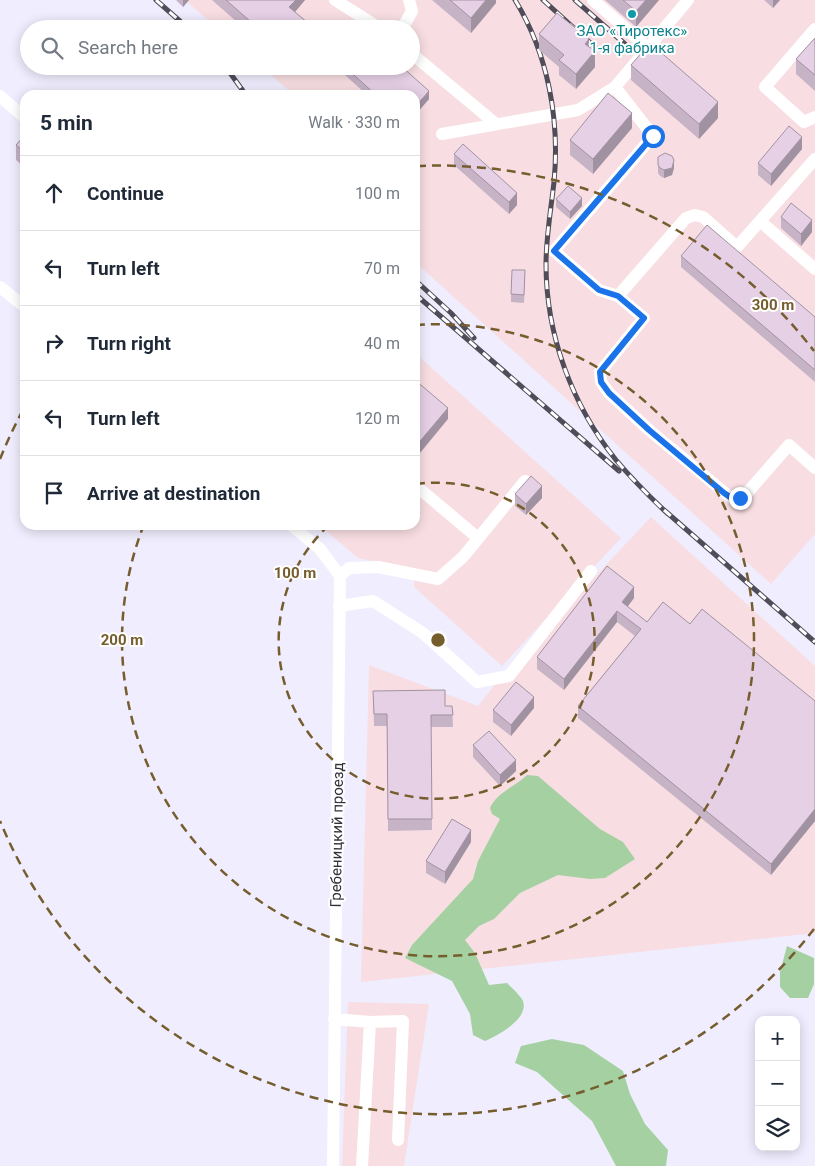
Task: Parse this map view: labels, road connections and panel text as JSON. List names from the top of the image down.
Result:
{
  "streets": {
    "street": ["Гребеницкий проезд"]
  },
  "places": ["ЗАО «Тиротекс» 1-я фабрика"],
  "page": {
    "search": "Search here",
    "heading": ["5 min", "Walk · 330 m"],
    "list": [
      ["Continue", "100 m"],
      ["Turn left", "70 m"],
      ["Turn right", "40 m"],
      ["Turn left", "120 m"],
      "Arrive at destination"
    ],
    "map_buttons": ["+", "−"]
  },
  "rings": ["300 m", "100 m", "200 m"]
}
